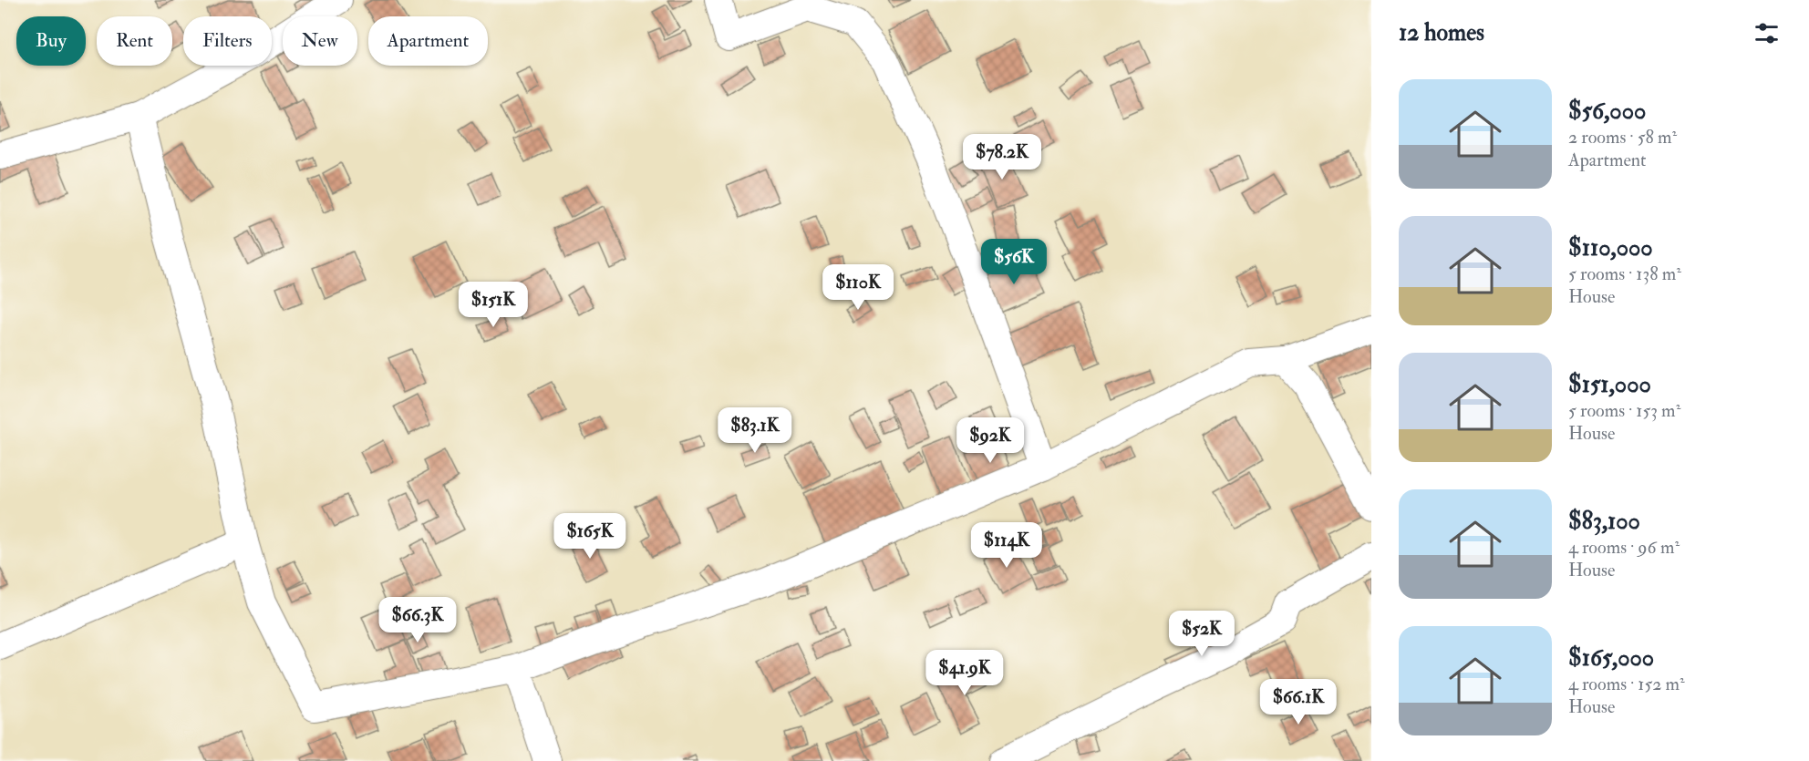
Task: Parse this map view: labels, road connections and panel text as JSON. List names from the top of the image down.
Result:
{
  "page": {
    "heading": "12 homes",
    "chip": [
      "Buy",
      "Rent",
      "Filters",
      "New",
      "Apartment"
    ],
    "list": [
      {
        "name": "$56,000",
        "note": "2 rooms · 58 m² · Apartment"
      },
      {
        "name": "$110,000",
        "note": "5 rooms · 138 m² · House"
      },
      {
        "name": "$151,000",
        "note": "5 rooms · 153 m² · House"
      },
      {
        "name": "$83,100",
        "note": "4 rooms · 96 m² · House"
      },
      {
        "name": "$165,000",
        "note": "4 rooms · 152 m² · House"
      }
    ],
    "price": [
      "$78.2K",
      "$56K",
      "$110K",
      "$151K",
      "$83.1K",
      "$92K",
      "$165K",
      "$114K",
      "$66.3K",
      "$52K",
      "$41.9K",
      "$66.1K"
    ]
  }
}
